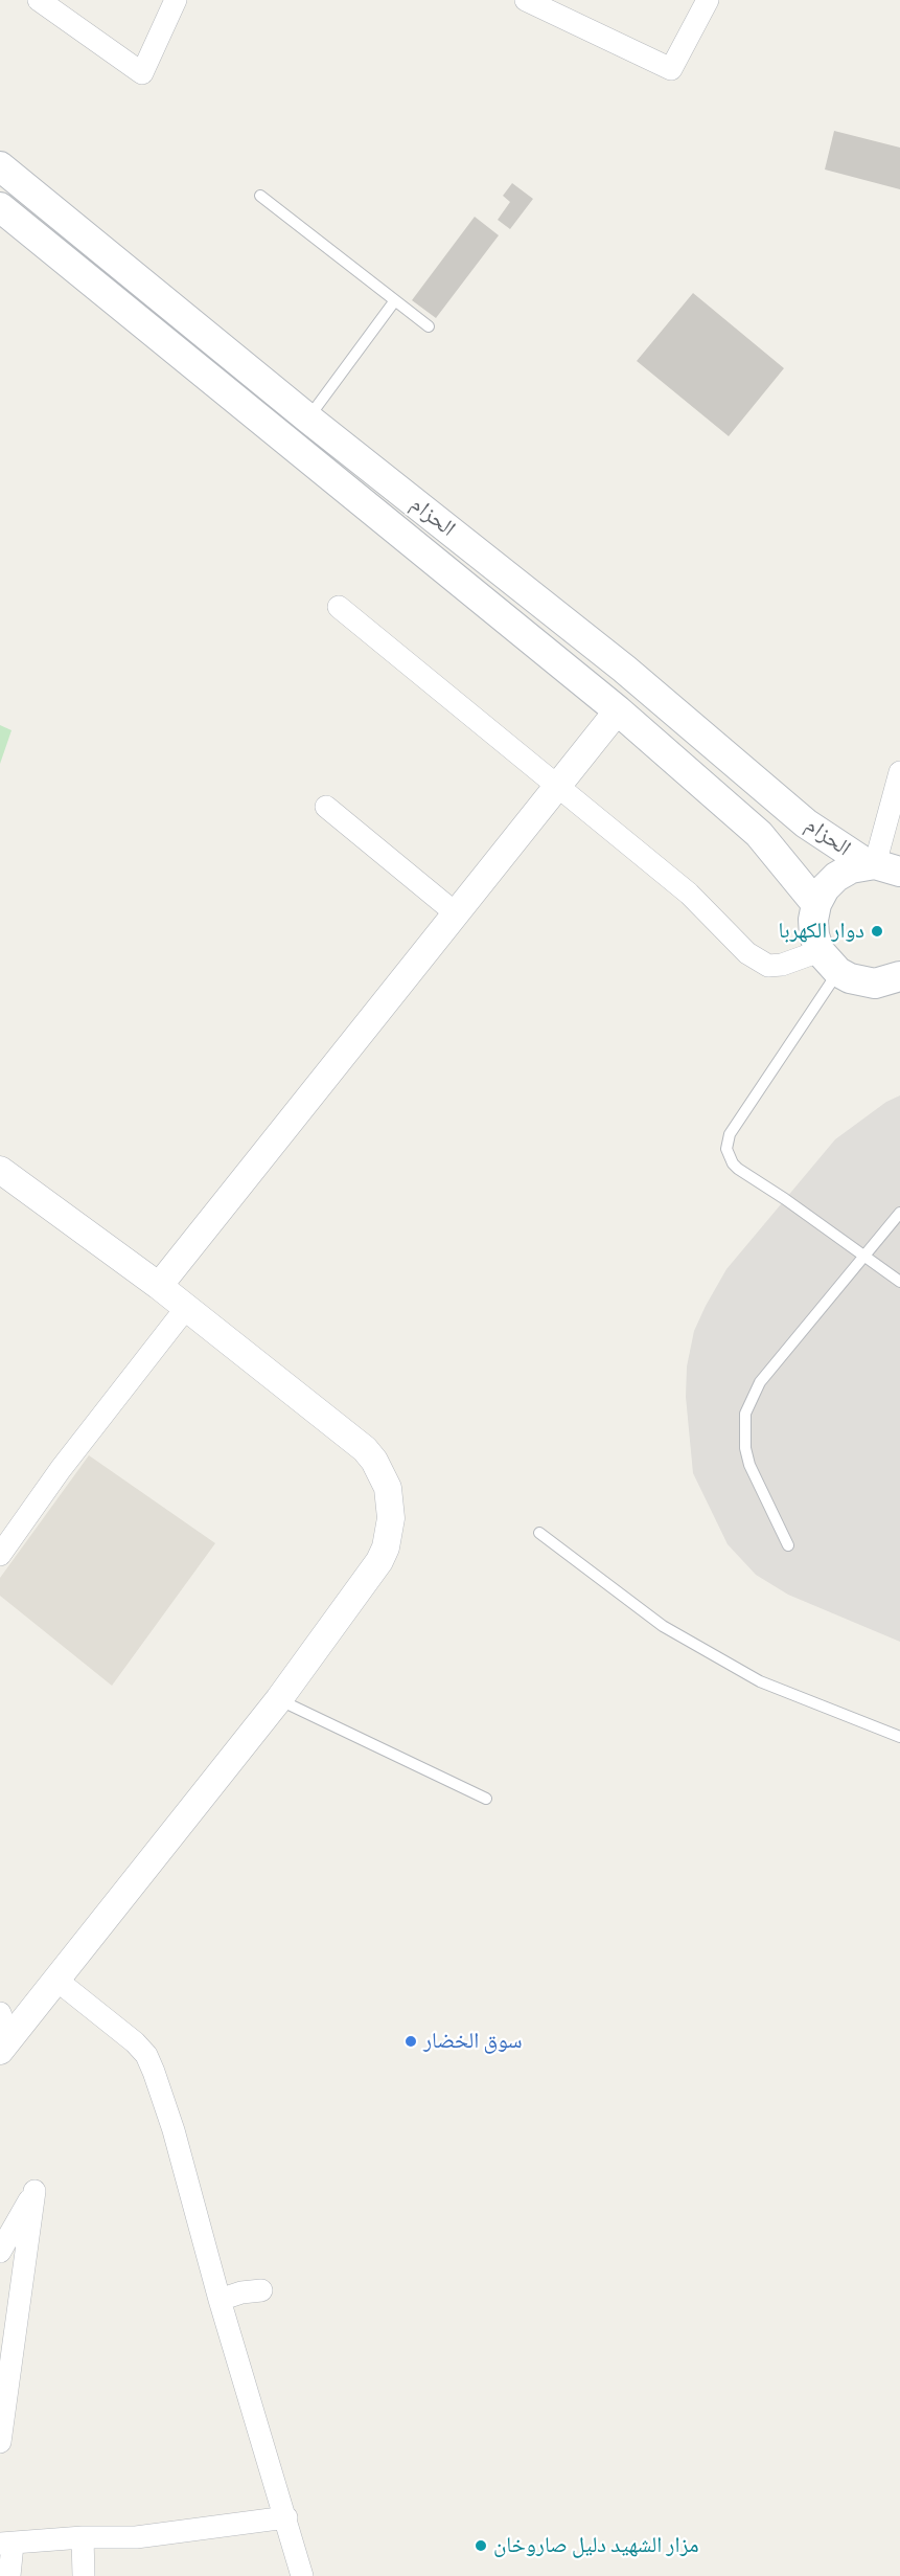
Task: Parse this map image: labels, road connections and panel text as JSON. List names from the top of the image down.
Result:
{
  "streets": {
    "main road": ["الحزام"]
  },
  "places": ["دوار الكهربا", "سوق الخضار", "مزار الشهيد دليل صاروخان"]
}
